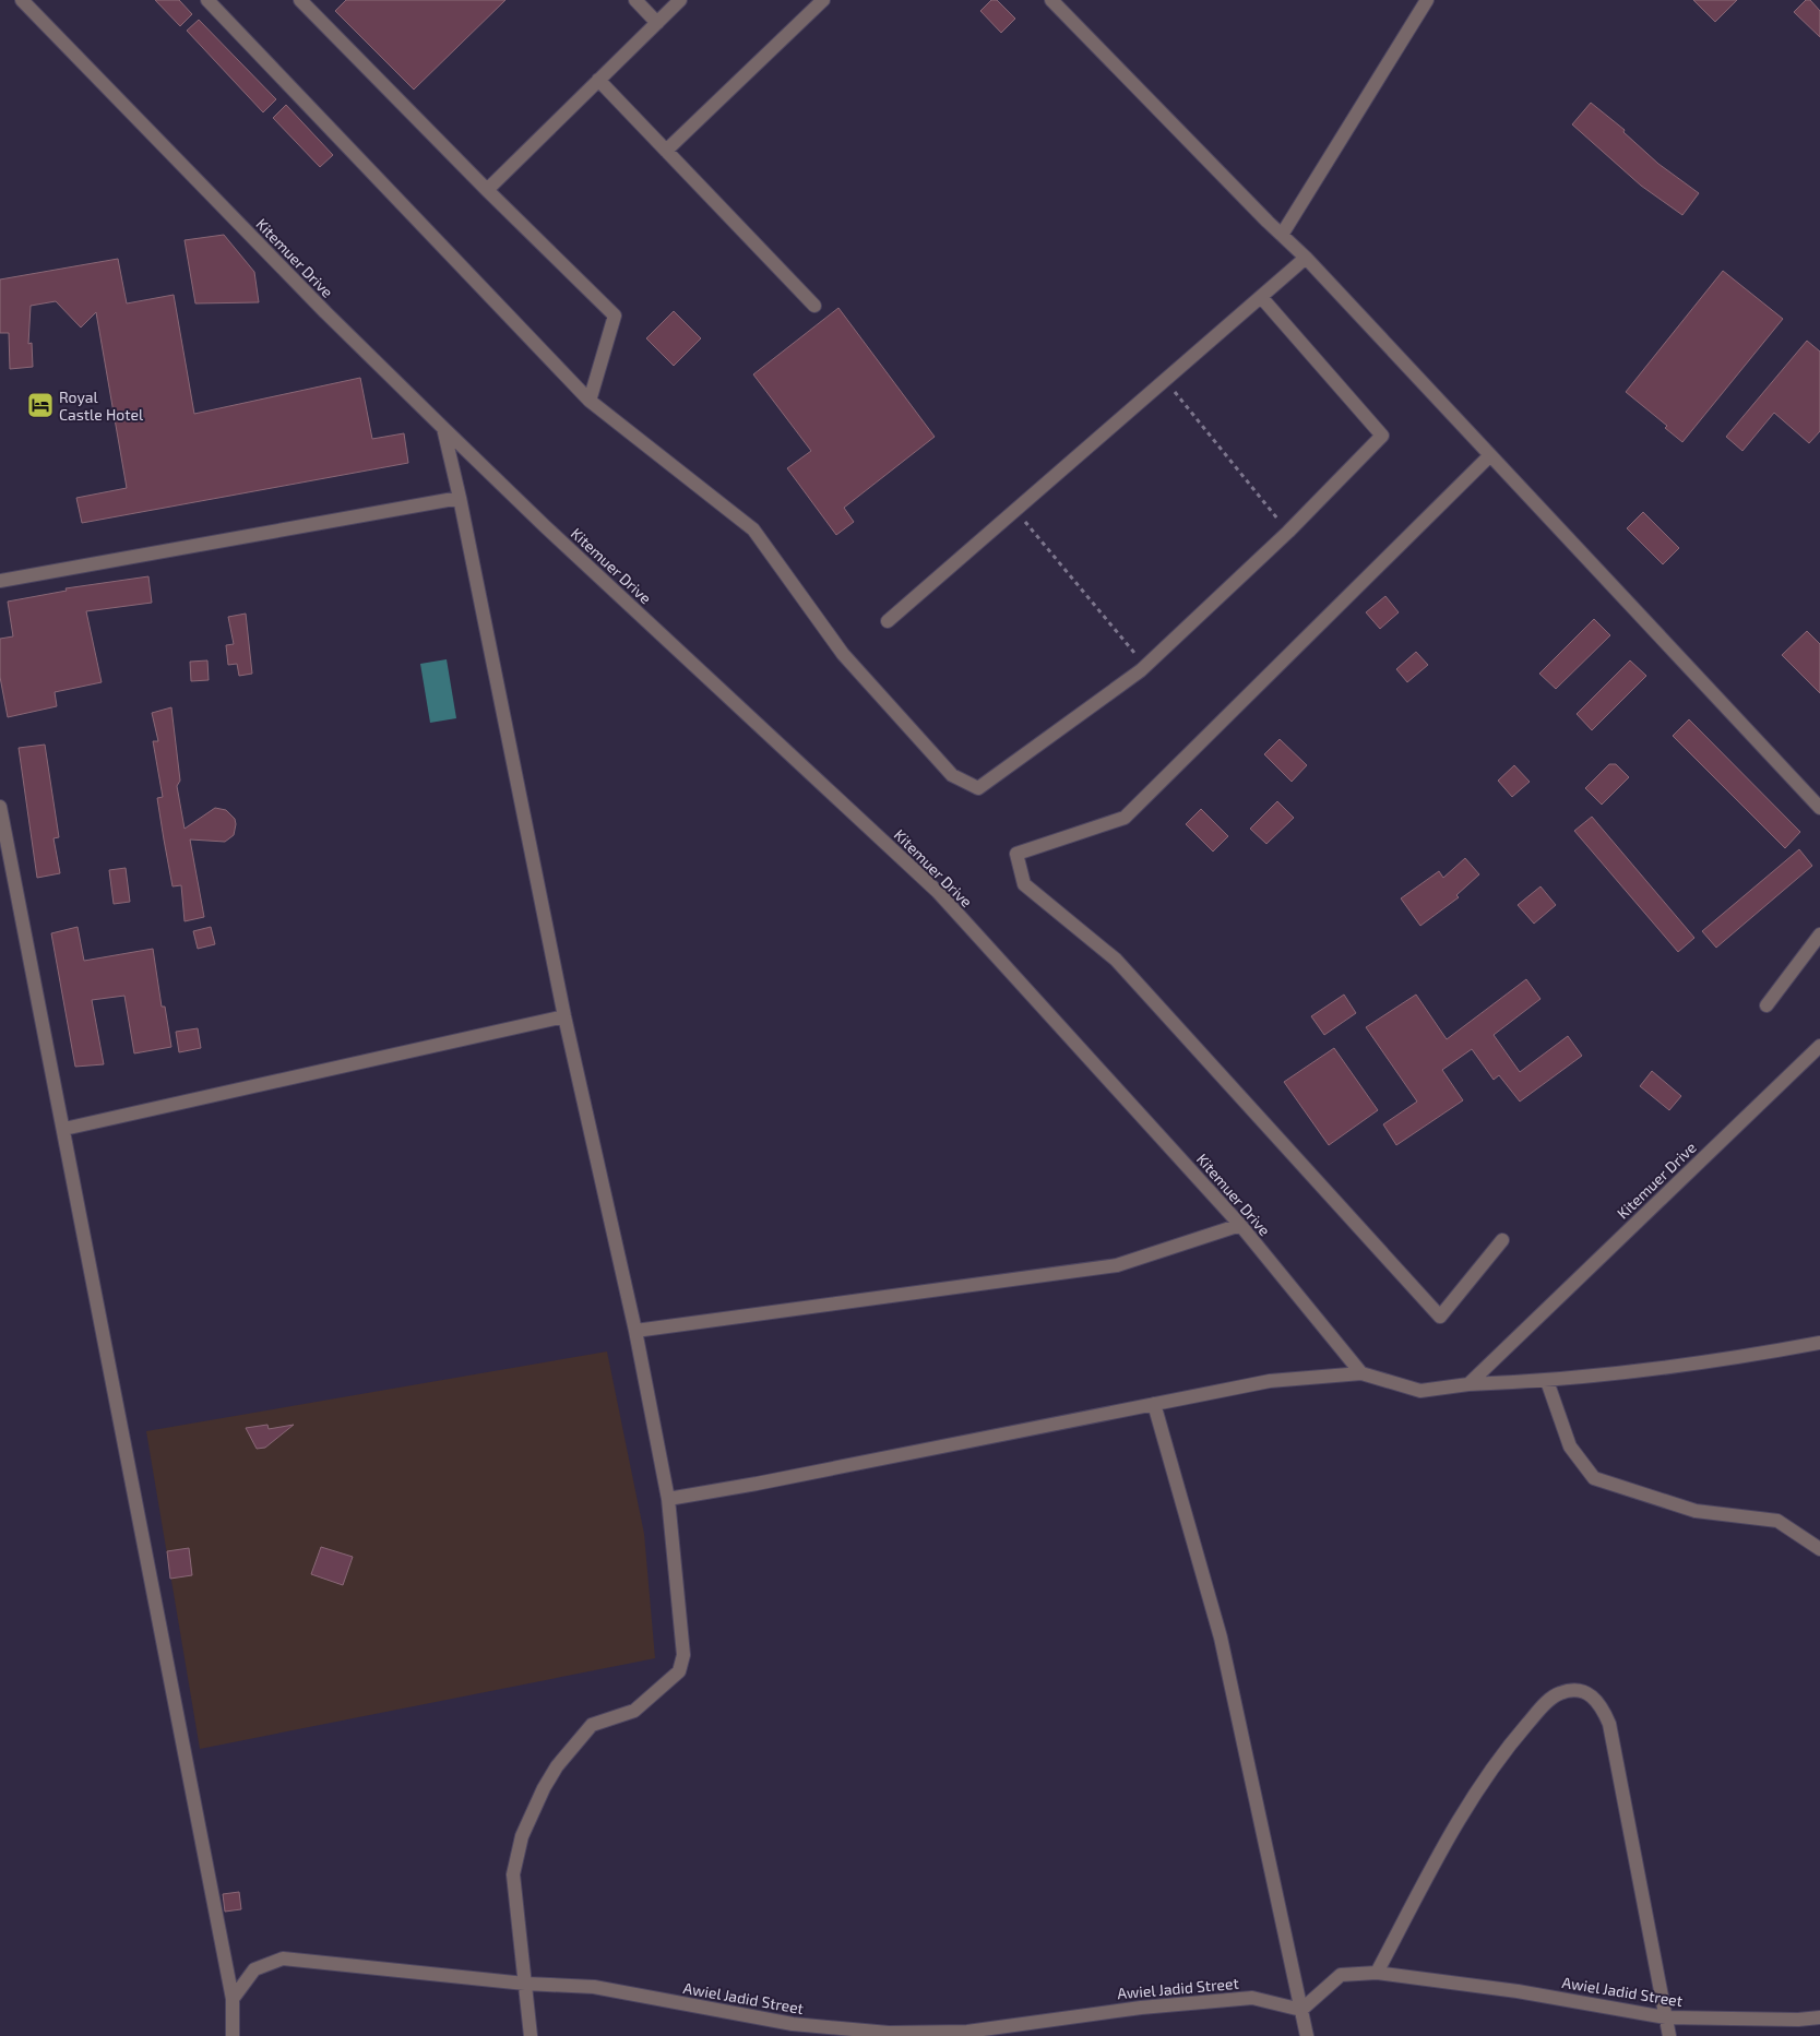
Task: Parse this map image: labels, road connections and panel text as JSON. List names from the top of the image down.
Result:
{
  "streets": {
    "street": ["Kitemuer Drive", "Awiel Jadid Street"]
  },
  "places": {
    "hotel": ["Royal Castle Hotel"]
  }
}
